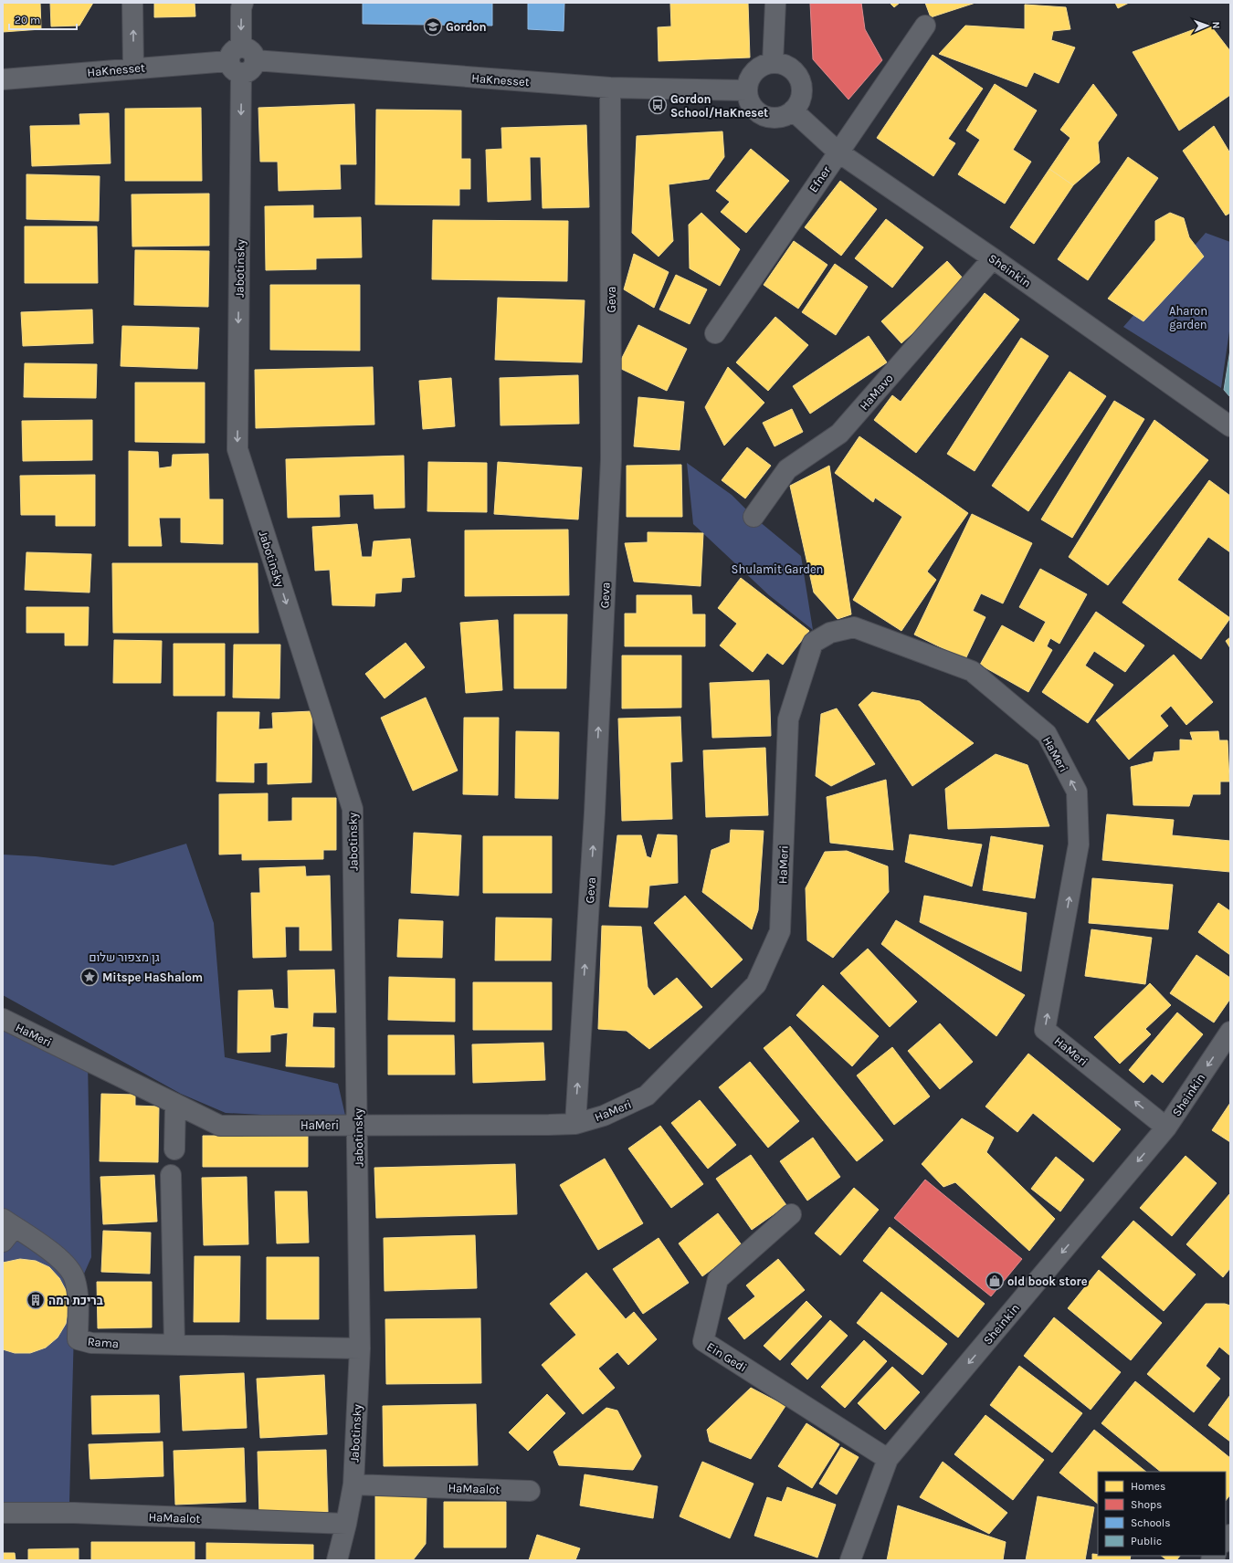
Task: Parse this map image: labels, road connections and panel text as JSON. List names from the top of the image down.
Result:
{
  "streets": {
    "street": [
      "HaKnesset",
      "Efner",
      "Jabotinsky",
      "Sheinkin",
      "Geva",
      "HaMavo",
      "HaMeri",
      "Rama",
      "Ein Gedi",
      "HaMaalot"
    ]
  },
  "crossings": [
    ["HaKnesset", "Jabotinsky"],
    ["HaKnesset", "Sheinkin"],
    ["HaKnesset", "Geva"],
    ["Efner", "Sheinkin"],
    ["Jabotinsky", "HaMeri"],
    ["Jabotinsky", "Rama"],
    ["Jabotinsky", "HaMaalot"],
    ["Sheinkin", "HaMavo"],
    ["Sheinkin", "HaMeri"],
    ["Sheinkin", "Ein Gedi"],
    ["Geva", "HaMeri"]
  ],
  "one_way": ["Jabotinsky", "Sheinkin", "Geva"],
  "parks": ["Aharon garden", "Shulamit Garden", "גן מצפור שלום"],
  "places": {
    "school or university": ["Gordon"],
    "bus stop": ["Gordon School/HaKneset"],
    "place": ["Mitspe HaShalom"],
    "shop": ["old book store"],
    "building": ["בריכת רמה"]
  },
  "legend": [
    "Homes",
    "Shops",
    "Schools",
    "Public"
  ],
  "scale_bar": "20 m",
  "north": "right"
}
